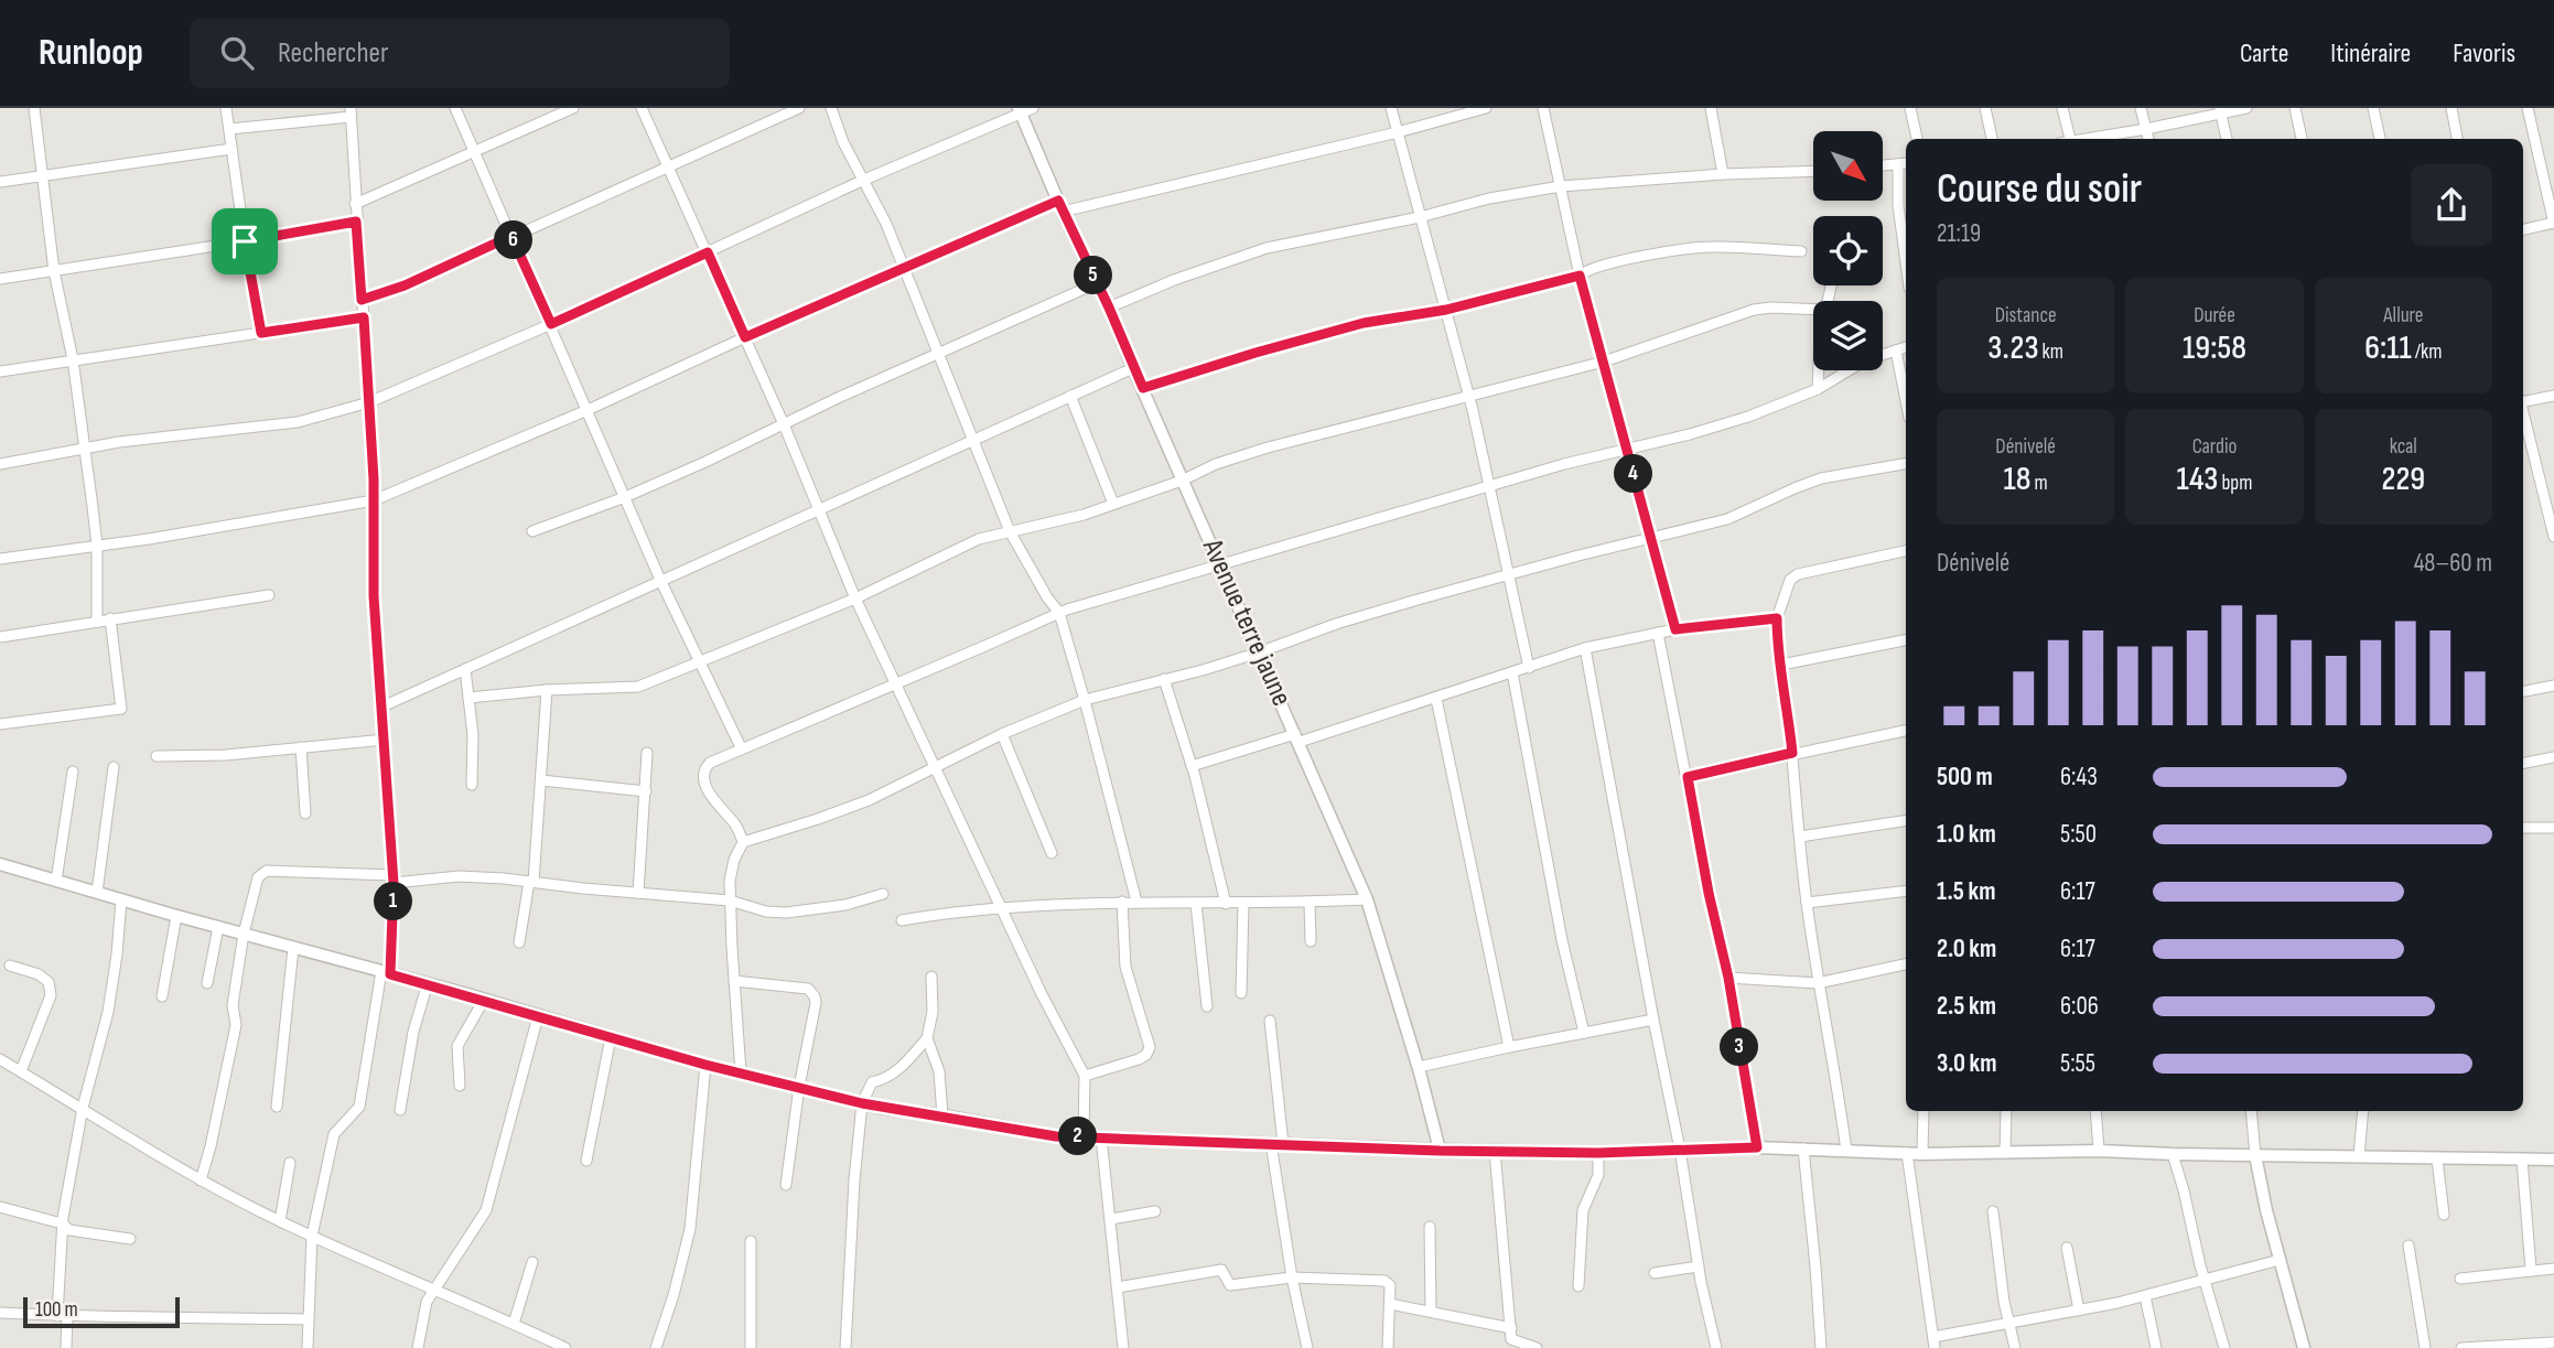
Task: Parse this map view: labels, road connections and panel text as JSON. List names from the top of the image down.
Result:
{
  "streets": {
    "street": ["Avenue terre jaune"]
  },
  "scale_bar": "100 m",
  "north": "bottom right",
  "page": {
    "header": "Runloop",
    "search": "Rechercher",
    "nav": ["Carte", "Itinéraire", "Favoris"],
    "heading": ["Course du soir", "21:19"],
    "pins": [
      "6",
      "5",
      "4",
      "1",
      "3",
      "2"
    ],
    "stats": [
      ["Distance", "3.23 km"],
      ["Durée", "19:58"],
      ["Allure", "6:11 /km"],
      ["Dénivelé", "18 m"],
      ["Cardio", "143 bpm"],
      ["kcal", "229"]
    ],
    "chart": ["Dénivelé", "48–60 m"],
    "list": [
      {
        "name": "500 m",
        "note": "6:43"
      },
      {
        "name": "1.0 km",
        "note": "5:50"
      },
      {
        "name": "1.5 km",
        "note": "6:17"
      },
      {
        "name": "2.0 km",
        "note": "6:17"
      },
      {
        "name": "2.5 km",
        "note": "6:06"
      },
      {
        "name": "3.0 km",
        "note": "5:55"
      }
    ],
    "scale": "100 m"
  }
}
